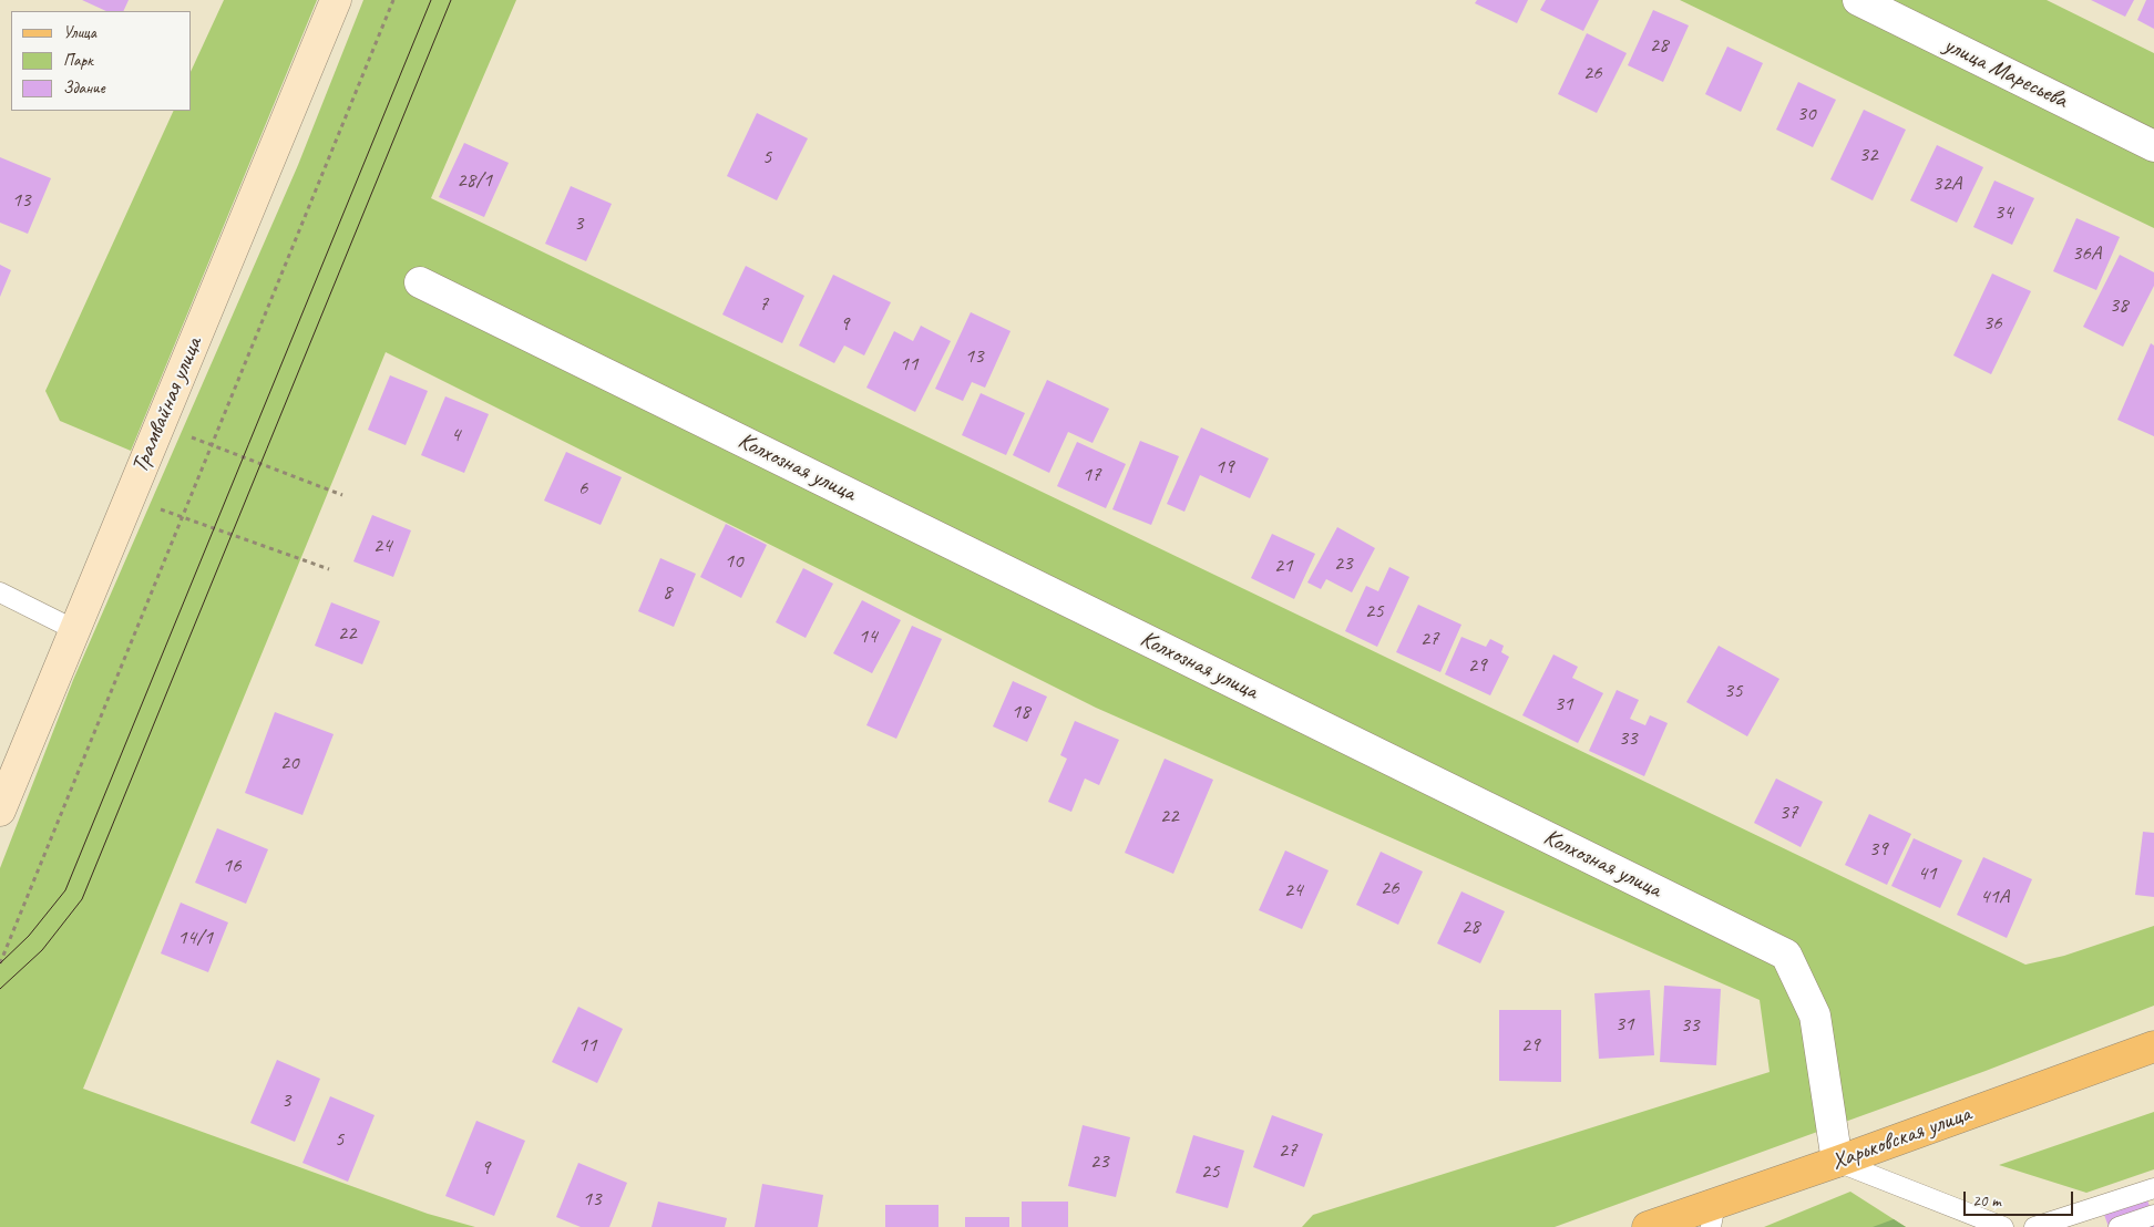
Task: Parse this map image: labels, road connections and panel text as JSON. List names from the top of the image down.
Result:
{
  "streets": {
    "main road": ["Трамвайная улица", "Харьковская улица"],
    "street": ["улица Маресьева", "Колхозная улица"]
  },
  "crossings": [
    ["Колхозная улица", "Харьковская улица"]
  ],
  "house_numbers": [
    "28",
    "26",
    "30",
    "32",
    "5",
    "28/1",
    "32А",
    "13",
    "34",
    "3",
    "36А",
    "7",
    "38",
    "36",
    "9",
    "13",
    "11",
    "4",
    "19",
    "17",
    "6",
    "24",
    "10",
    "23",
    "21",
    "8",
    "25",
    "22",
    "14",
    "27",
    "29",
    "35",
    "31",
    "18",
    "33",
    "20",
    "37",
    "22",
    "39",
    "16",
    "41",
    "26",
    "24",
    "41А",
    "28",
    "14/1",
    "31",
    "33",
    "11",
    "29",
    "3",
    "5",
    "27",
    "23",
    "9",
    "25",
    "13"
  ],
  "legend": ["Улица", "Парк", "Здание"],
  "scale_bar": "20 m"
}
